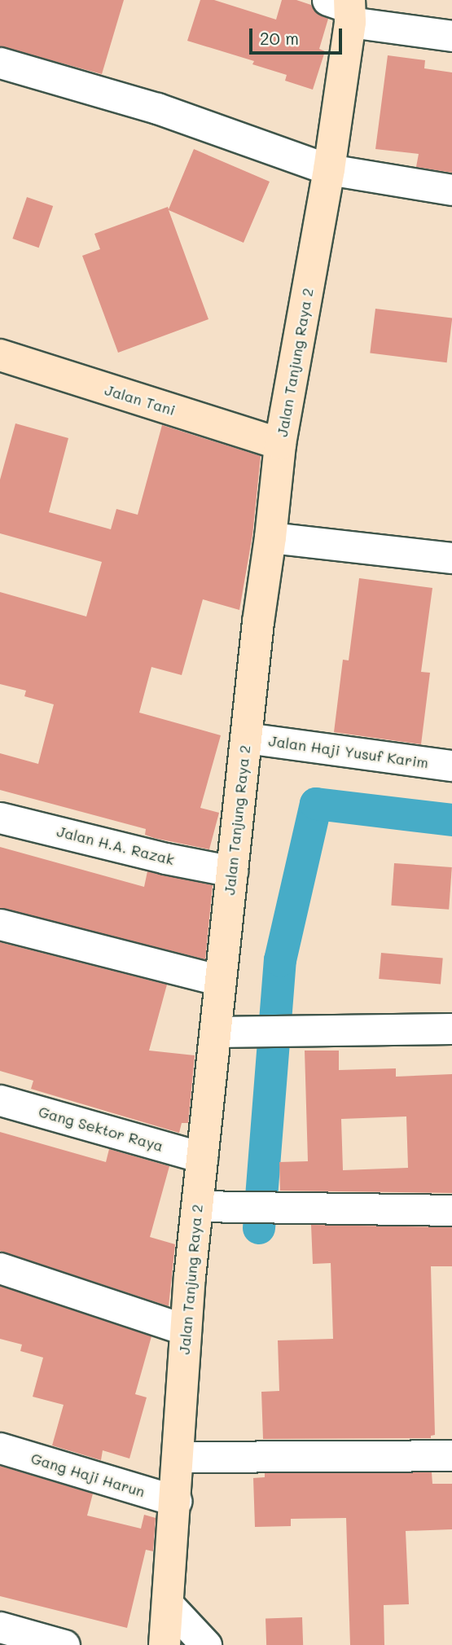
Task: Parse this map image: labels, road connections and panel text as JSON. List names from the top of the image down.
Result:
{
  "streets": {
    "street": [
      "Jalan Tanjung Raya 2",
      "Jalan Tani",
      "Jalan Haji Yusuf Karim",
      "Jalan H.A. Razak",
      "Gang Sektor Raya",
      "Gang Haji Harun"
    ]
  },
  "crossings": [
    ["Jalan Tanjung Raya 2", "Jalan Tani"],
    ["Jalan Tanjung Raya 2", "Jalan Haji Yusuf Karim"],
    ["Jalan Tanjung Raya 2", "Jalan H.A. Razak"],
    ["Jalan Tanjung Raya 2", "Gang Sektor Raya"],
    ["Jalan Tanjung Raya 2", "Gang Haji Harun"]
  ],
  "scale_bar": "20 m"
}
